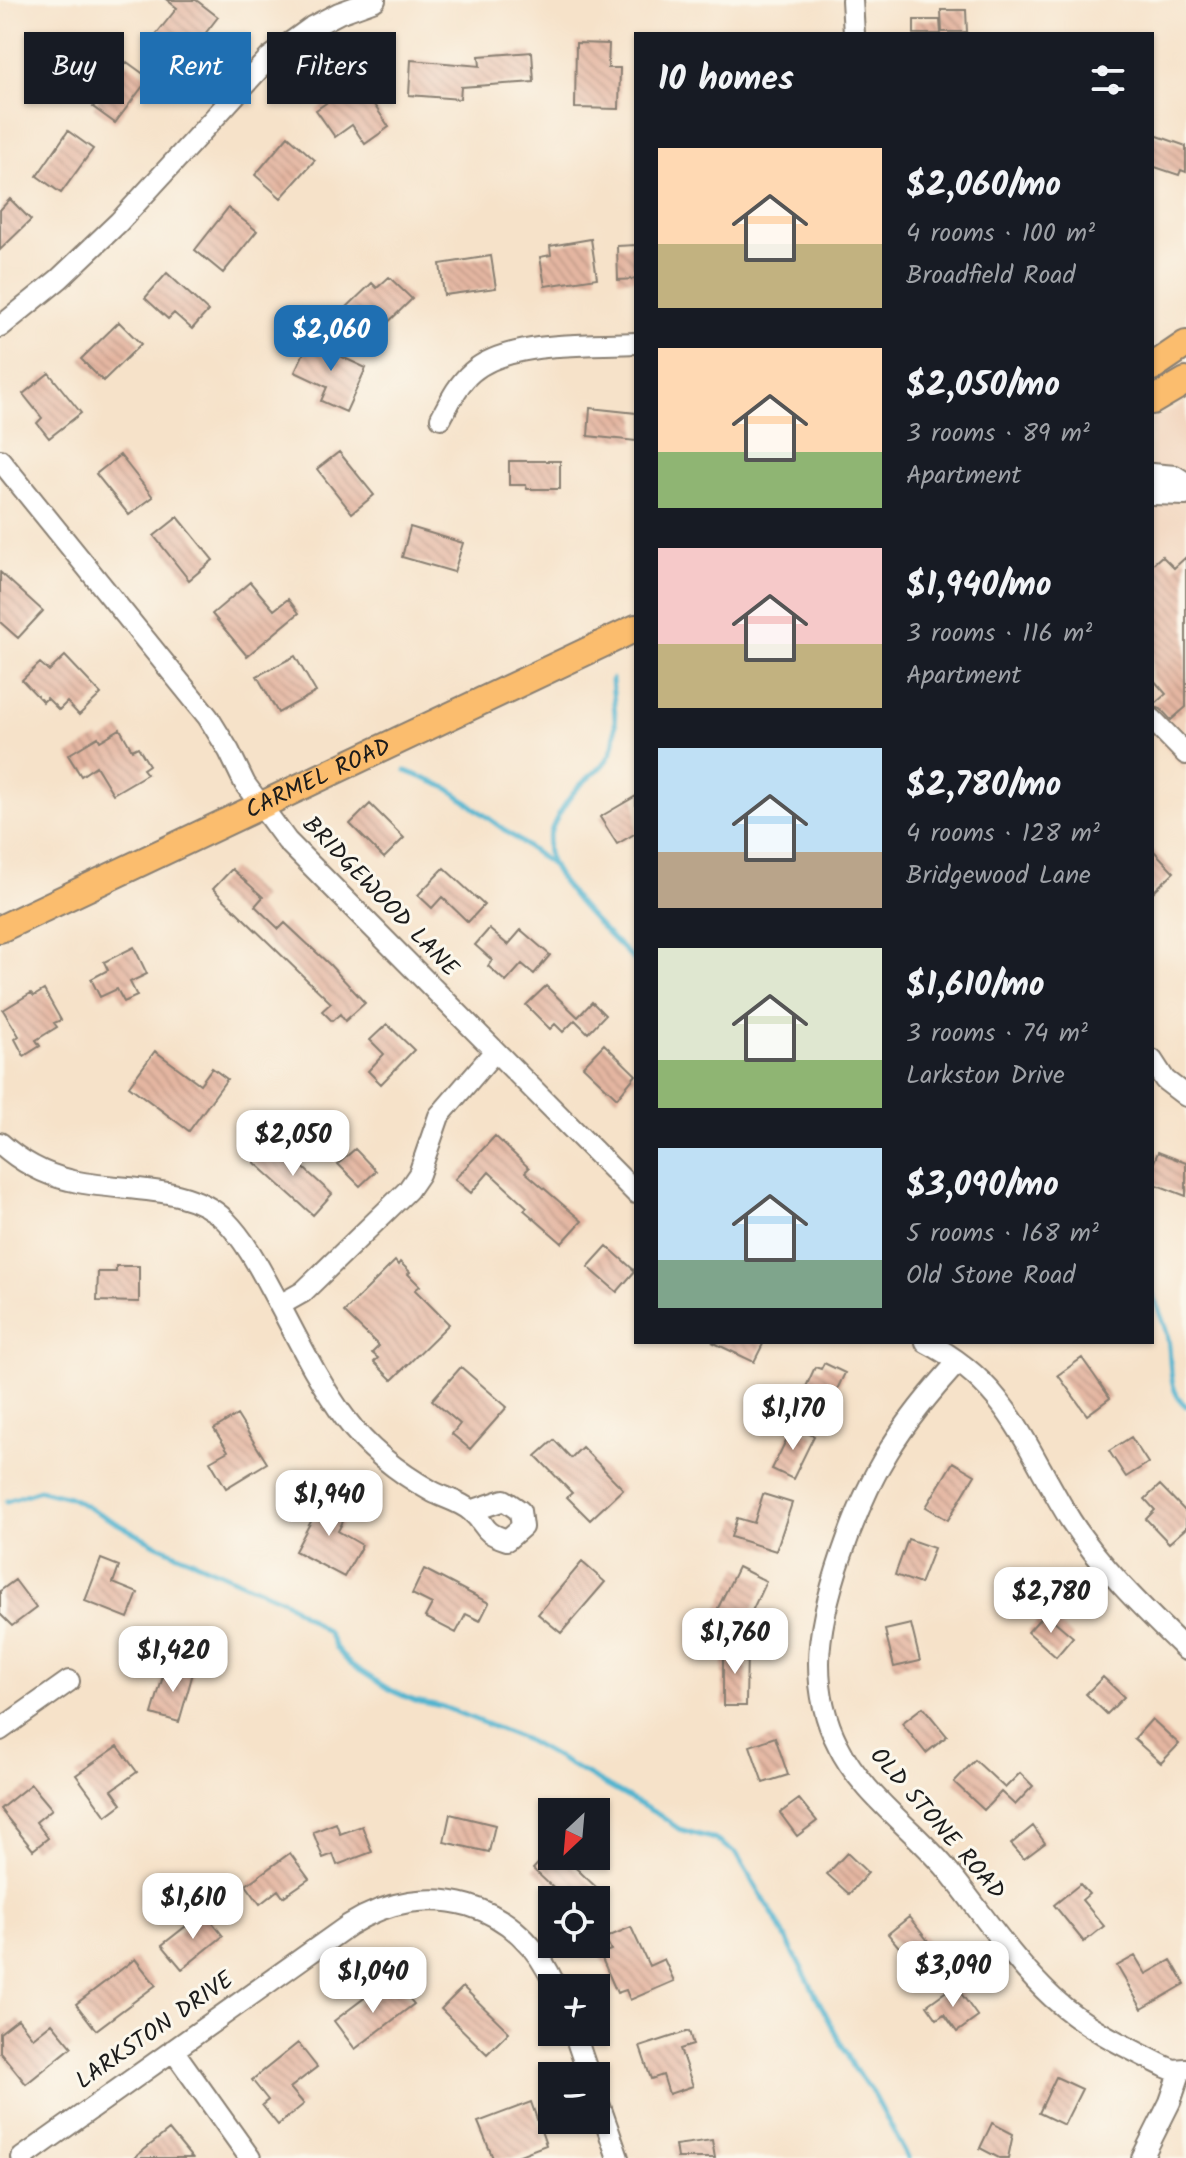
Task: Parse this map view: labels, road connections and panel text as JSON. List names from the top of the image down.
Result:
{
  "streets": {
    "main road": ["CARMEL ROAD"],
    "street": ["BRIDGEWOOD LANE", "OLD STONE ROAD", "LARKSTON DRIVE"]
  },
  "crossings": [
    ["CARMEL ROAD", "BRIDGEWOOD LANE"]
  ],
  "north": "bottom left",
  "page": {
    "chip": ["Buy", "Rent", "Filters"],
    "heading": "10 homes",
    "list": [
      {
        "name": "$2,060/mo",
        "note": "4 rooms · 100 m² · Broadfield Road"
      },
      {
        "name": "$2,050/mo",
        "note": "3 rooms · 89 m² · Apartment"
      },
      {
        "name": "$1,940/mo",
        "note": "3 rooms · 116 m² · Apartment"
      },
      {
        "name": "$2,780/mo",
        "note": "4 rooms · 128 m² · Bridgewood Lane"
      },
      {
        "name": "$1,610/mo",
        "note": "3 rooms · 74 m² · Larkston Drive"
      },
      {
        "name": "$3,090/mo",
        "note": "5 rooms · 168 m² · Old Stone Road"
      }
    ],
    "price": [
      "$2,060",
      "$2,050",
      "$1,170",
      "$1,940",
      "$2,780",
      "$1,760",
      "$1,420",
      "$1,610",
      "$3,090",
      "$1,040"
    ],
    "map_buttons": ["+", "−"]
  }
}
